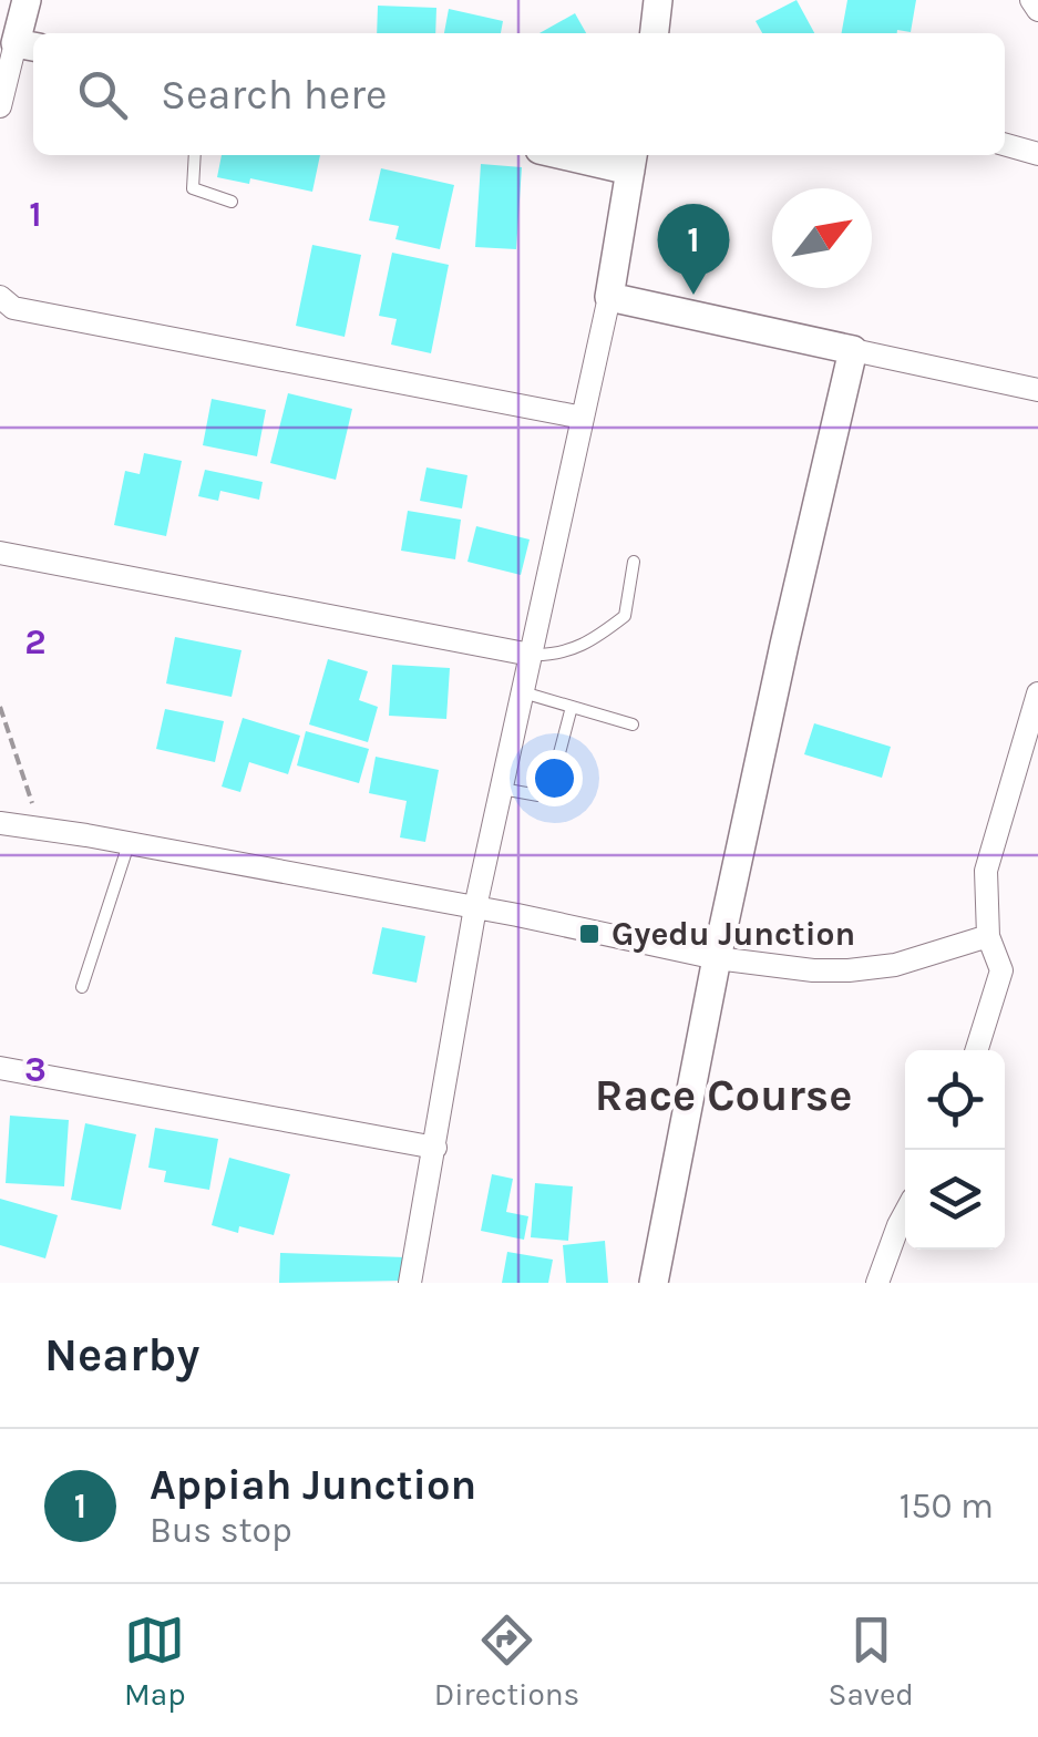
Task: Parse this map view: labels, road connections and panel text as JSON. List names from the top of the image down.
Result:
{
  "districts": ["Race Course"],
  "places": {
    "transit": ["Gyedu Junction"]
  },
  "north": "top right",
  "page": {
    "search": "Search here",
    "pins": "1",
    "heading": "Nearby",
    "list": [
      {
        "mark": "1",
        "name": "Appiah Junction",
        "note": "Bus stop",
        "value": "150 m"
      }
    ],
    "nav": ["Map", "Directions", "Saved"]
  },
  "grid": {
    "rows": ["1", "2", "3"]
  }
}
